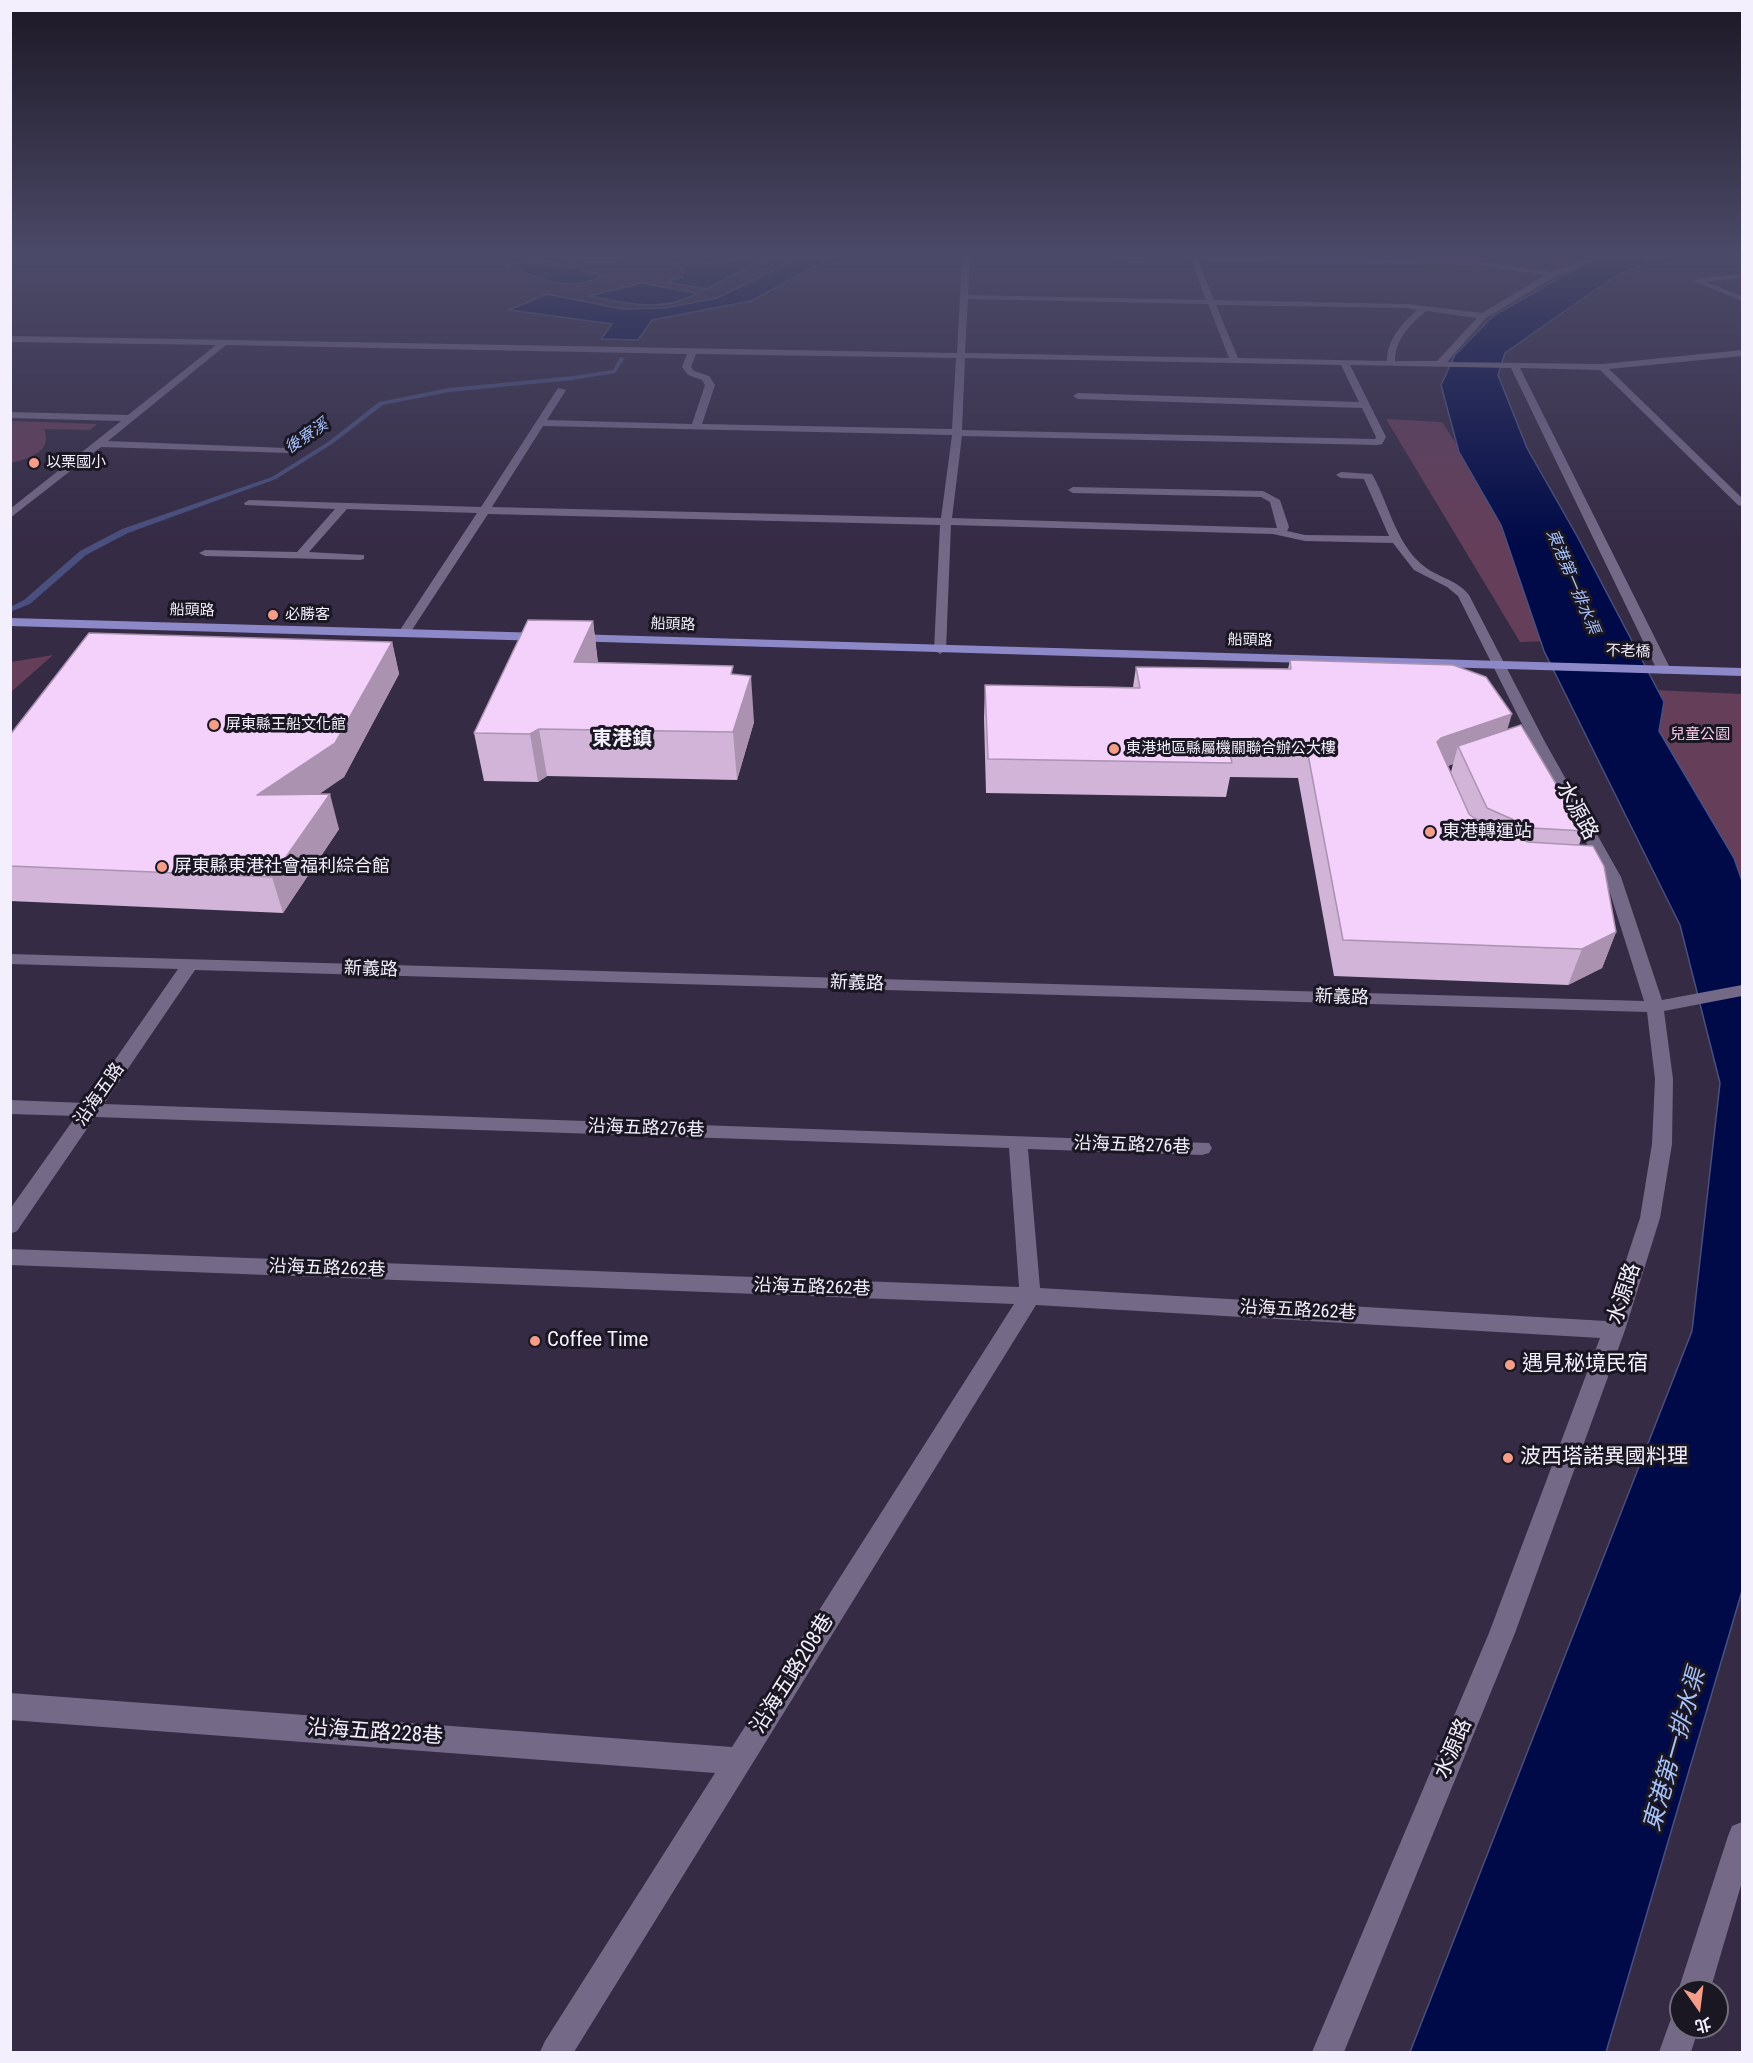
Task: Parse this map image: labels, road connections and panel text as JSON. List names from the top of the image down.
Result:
{
  "streets": {
    "main road": ["船頭路", "不老橋"],
    "street": [
      "水源路",
      "新義路",
      "沿海五路",
      "沿海五路276巷",
      "沿海五路262巷",
      "沿海五路208巷",
      "沿海五路228巷"
    ]
  },
  "crossings": [
    ["船頭路", "不老橋"],
    ["船頭路", "水源路"],
    ["水源路", "新義路"],
    ["水源路", "沿海五路262巷"],
    ["新義路", "沿海五路"],
    ["沿海五路", "沿海五路276巷"],
    ["沿海五路262巷", "沿海五路208巷"],
    ["沿海五路208巷", "沿海五路228巷"]
  ],
  "districts": ["東港鎮"],
  "water": ["後寮溪", "東港第一排水渠"],
  "parks": ["兒童公園"],
  "places": [
    "以栗國小",
    "必勝客",
    "屏東縣王船文化館",
    "東港地區縣屬機關聯合辦公大樓",
    "東港轉運站",
    "屏東縣東港社會福利綜合館",
    "Coffee Time",
    "遇見秘境民宿",
    "波西塔諾異國料理"
  ],
  "north": "bottom"
}
